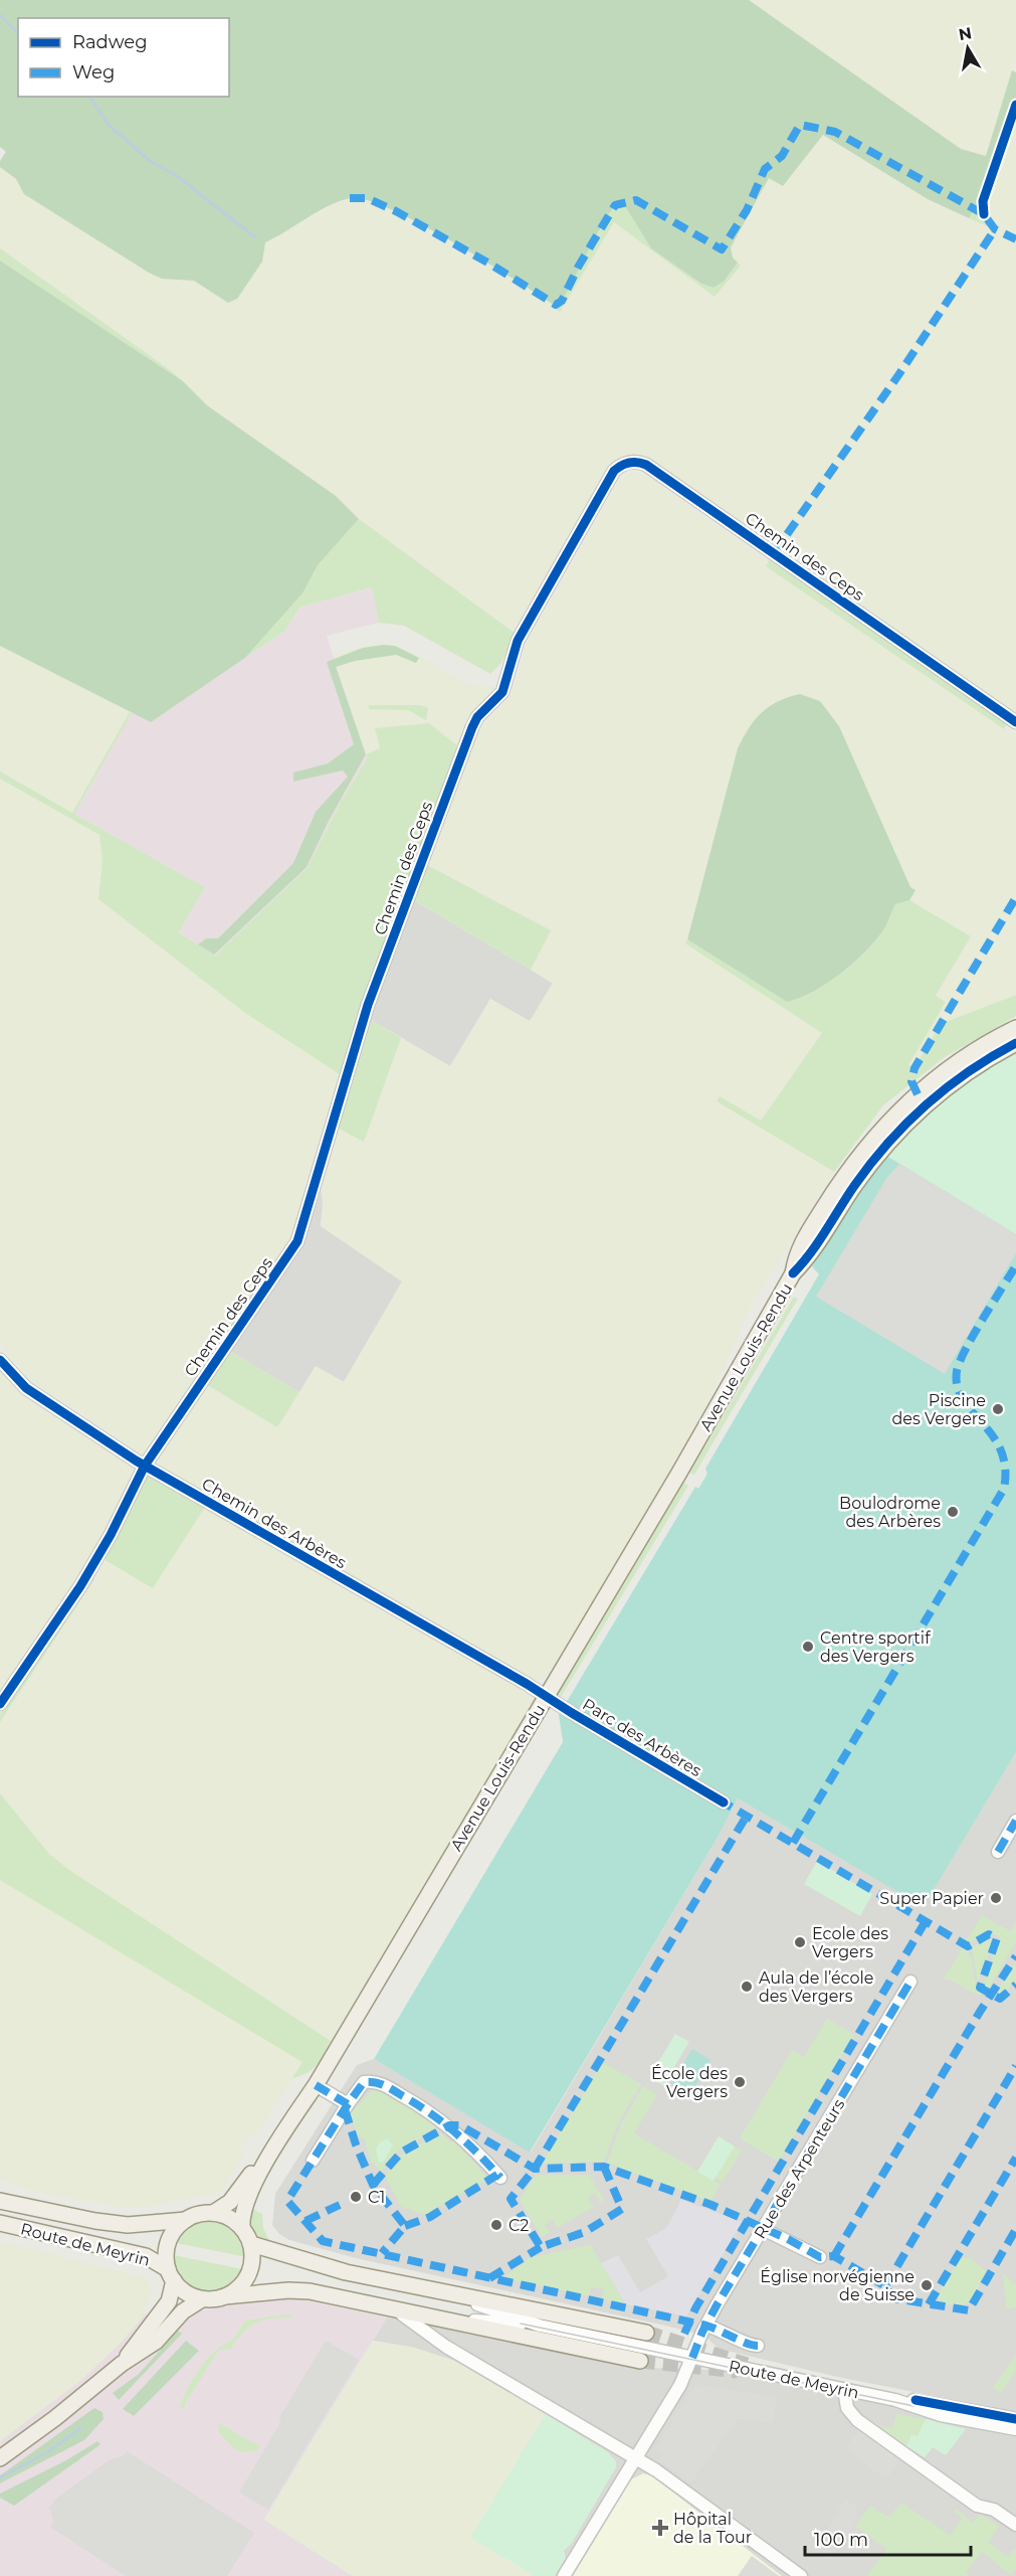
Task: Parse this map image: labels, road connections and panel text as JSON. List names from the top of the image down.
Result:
{
  "streets": {
    "main road": ["Avenue Louis-Rendu", "Route de Meyrin"],
    "street": [
      "Chemin des Ceps",
      "Chemin des Arbères",
      "Parc des Arbères",
      "Rue des Arpenteurs"
    ]
  },
  "crossings": [
    ["Chemin des Ceps", "Chemin des Arbères"],
    ["Avenue Louis-Rendu", "Chemin des Arbères"],
    ["Avenue Louis-Rendu", "Parc des Arbères"],
    ["Avenue Louis-Rendu", "Route de Meyrin"],
    ["Chemin des Arbères", "Parc des Arbères"],
    ["Rue des Arpenteurs", "Route de Meyrin"]
  ],
  "places": {
    "other": [
      "Piscine des Vergers",
      "Boulodrome des Arbères",
      "Centre sportif des Vergers",
      "Super Papier",
      "Ecole des Vergers",
      "Aula de l’école des Vergers",
      "École des Vergers",
      "C1",
      "C2",
      "Église norvégienne de Suisse"
    ],
    "health": ["Hôpital de la Tour"]
  },
  "legend": ["Radweg", "Weg"],
  "scale_bar": "100 m",
  "north": "top"
}
